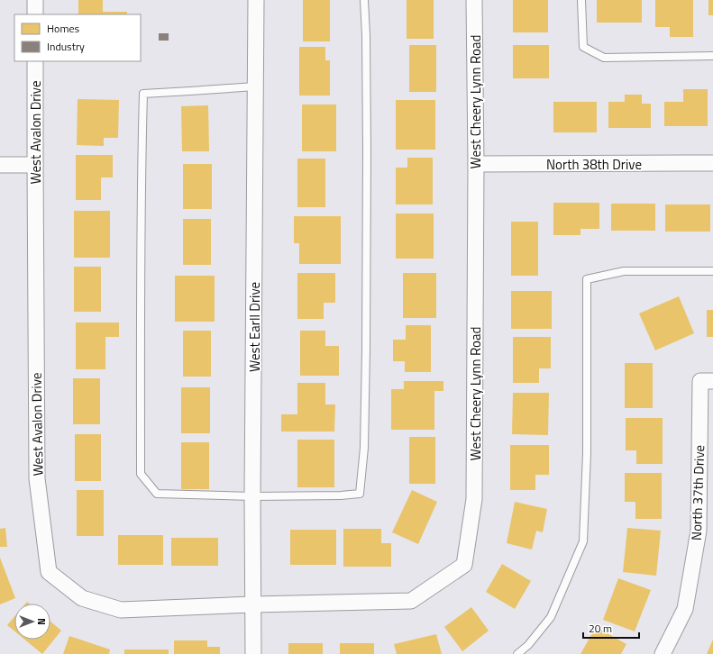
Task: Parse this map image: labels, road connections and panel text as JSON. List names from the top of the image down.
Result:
{
  "streets": {
    "street": [
      "West Cheery Lynn Road",
      "West Avalon Drive",
      "North 38th Drive",
      "West Earll Drive",
      "North 37th Drive"
    ]
  },
  "crossings": [
    ["West Cheery Lynn Road", "West Avalon Drive"],
    ["West Cheery Lynn Road", "North 38th Drive"],
    ["West Cheery Lynn Road", "West Earll Drive"],
    ["West Avalon Drive", "West Earll Drive"]
  ],
  "legend": ["Homes", "Industry"],
  "scale_bar": "20 m",
  "north": "right"
}
